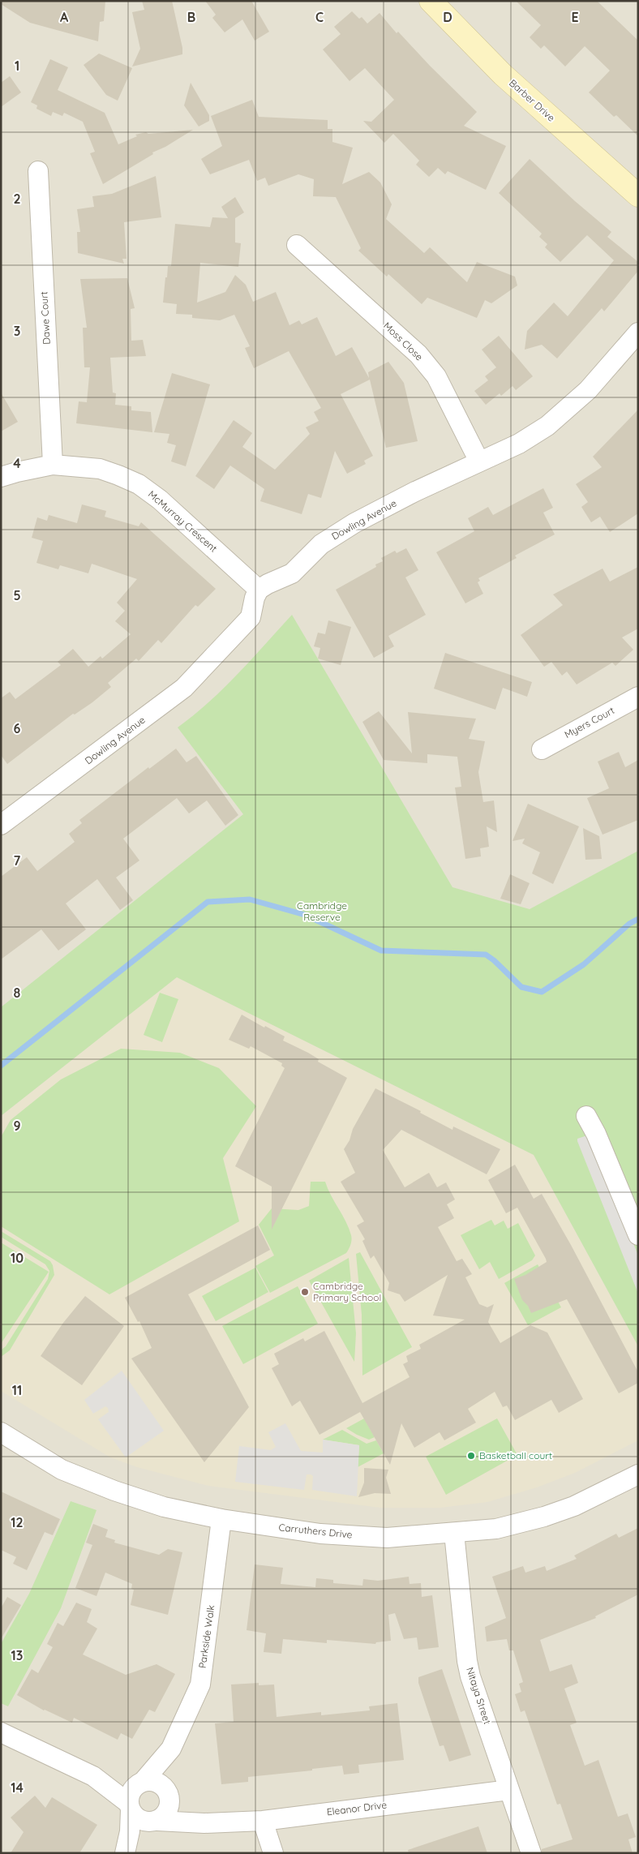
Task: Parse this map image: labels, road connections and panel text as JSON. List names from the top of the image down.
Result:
{
  "streets": {
    "street": [
      "Barber Drive",
      "Dawe Court",
      "Moss Close",
      "Dowling Avenue",
      "McMurray Crescent",
      "Myers Court",
      "Carruthers Drive",
      "Parkside Walk",
      "Nitaya Street",
      "Eleanor Drive"
    ]
  },
  "crossings": [
    ["Dawe Court", "McMurray Crescent"],
    ["Moss Close", "Dowling Avenue"],
    ["Dowling Avenue", "McMurray Crescent"],
    ["Carruthers Drive", "Parkside Walk"],
    ["Carruthers Drive", "Nitaya Street"],
    ["Parkside Walk", "Eleanor Drive"],
    ["Nitaya Street", "Eleanor Drive"]
  ],
  "parks": ["Cambridge Reserve"],
  "places": ["Cambridge Primary School", "Basketball court"],
  "grid": {
    "columns": [
      "A",
      "B",
      "C",
      "D",
      "E"
    ],
    "rows": [
      "1",
      "2",
      "3",
      "4",
      "5",
      "6",
      "7",
      "8",
      "9",
      "10",
      "11",
      "12",
      "13",
      "14"
    ]
  }
}
